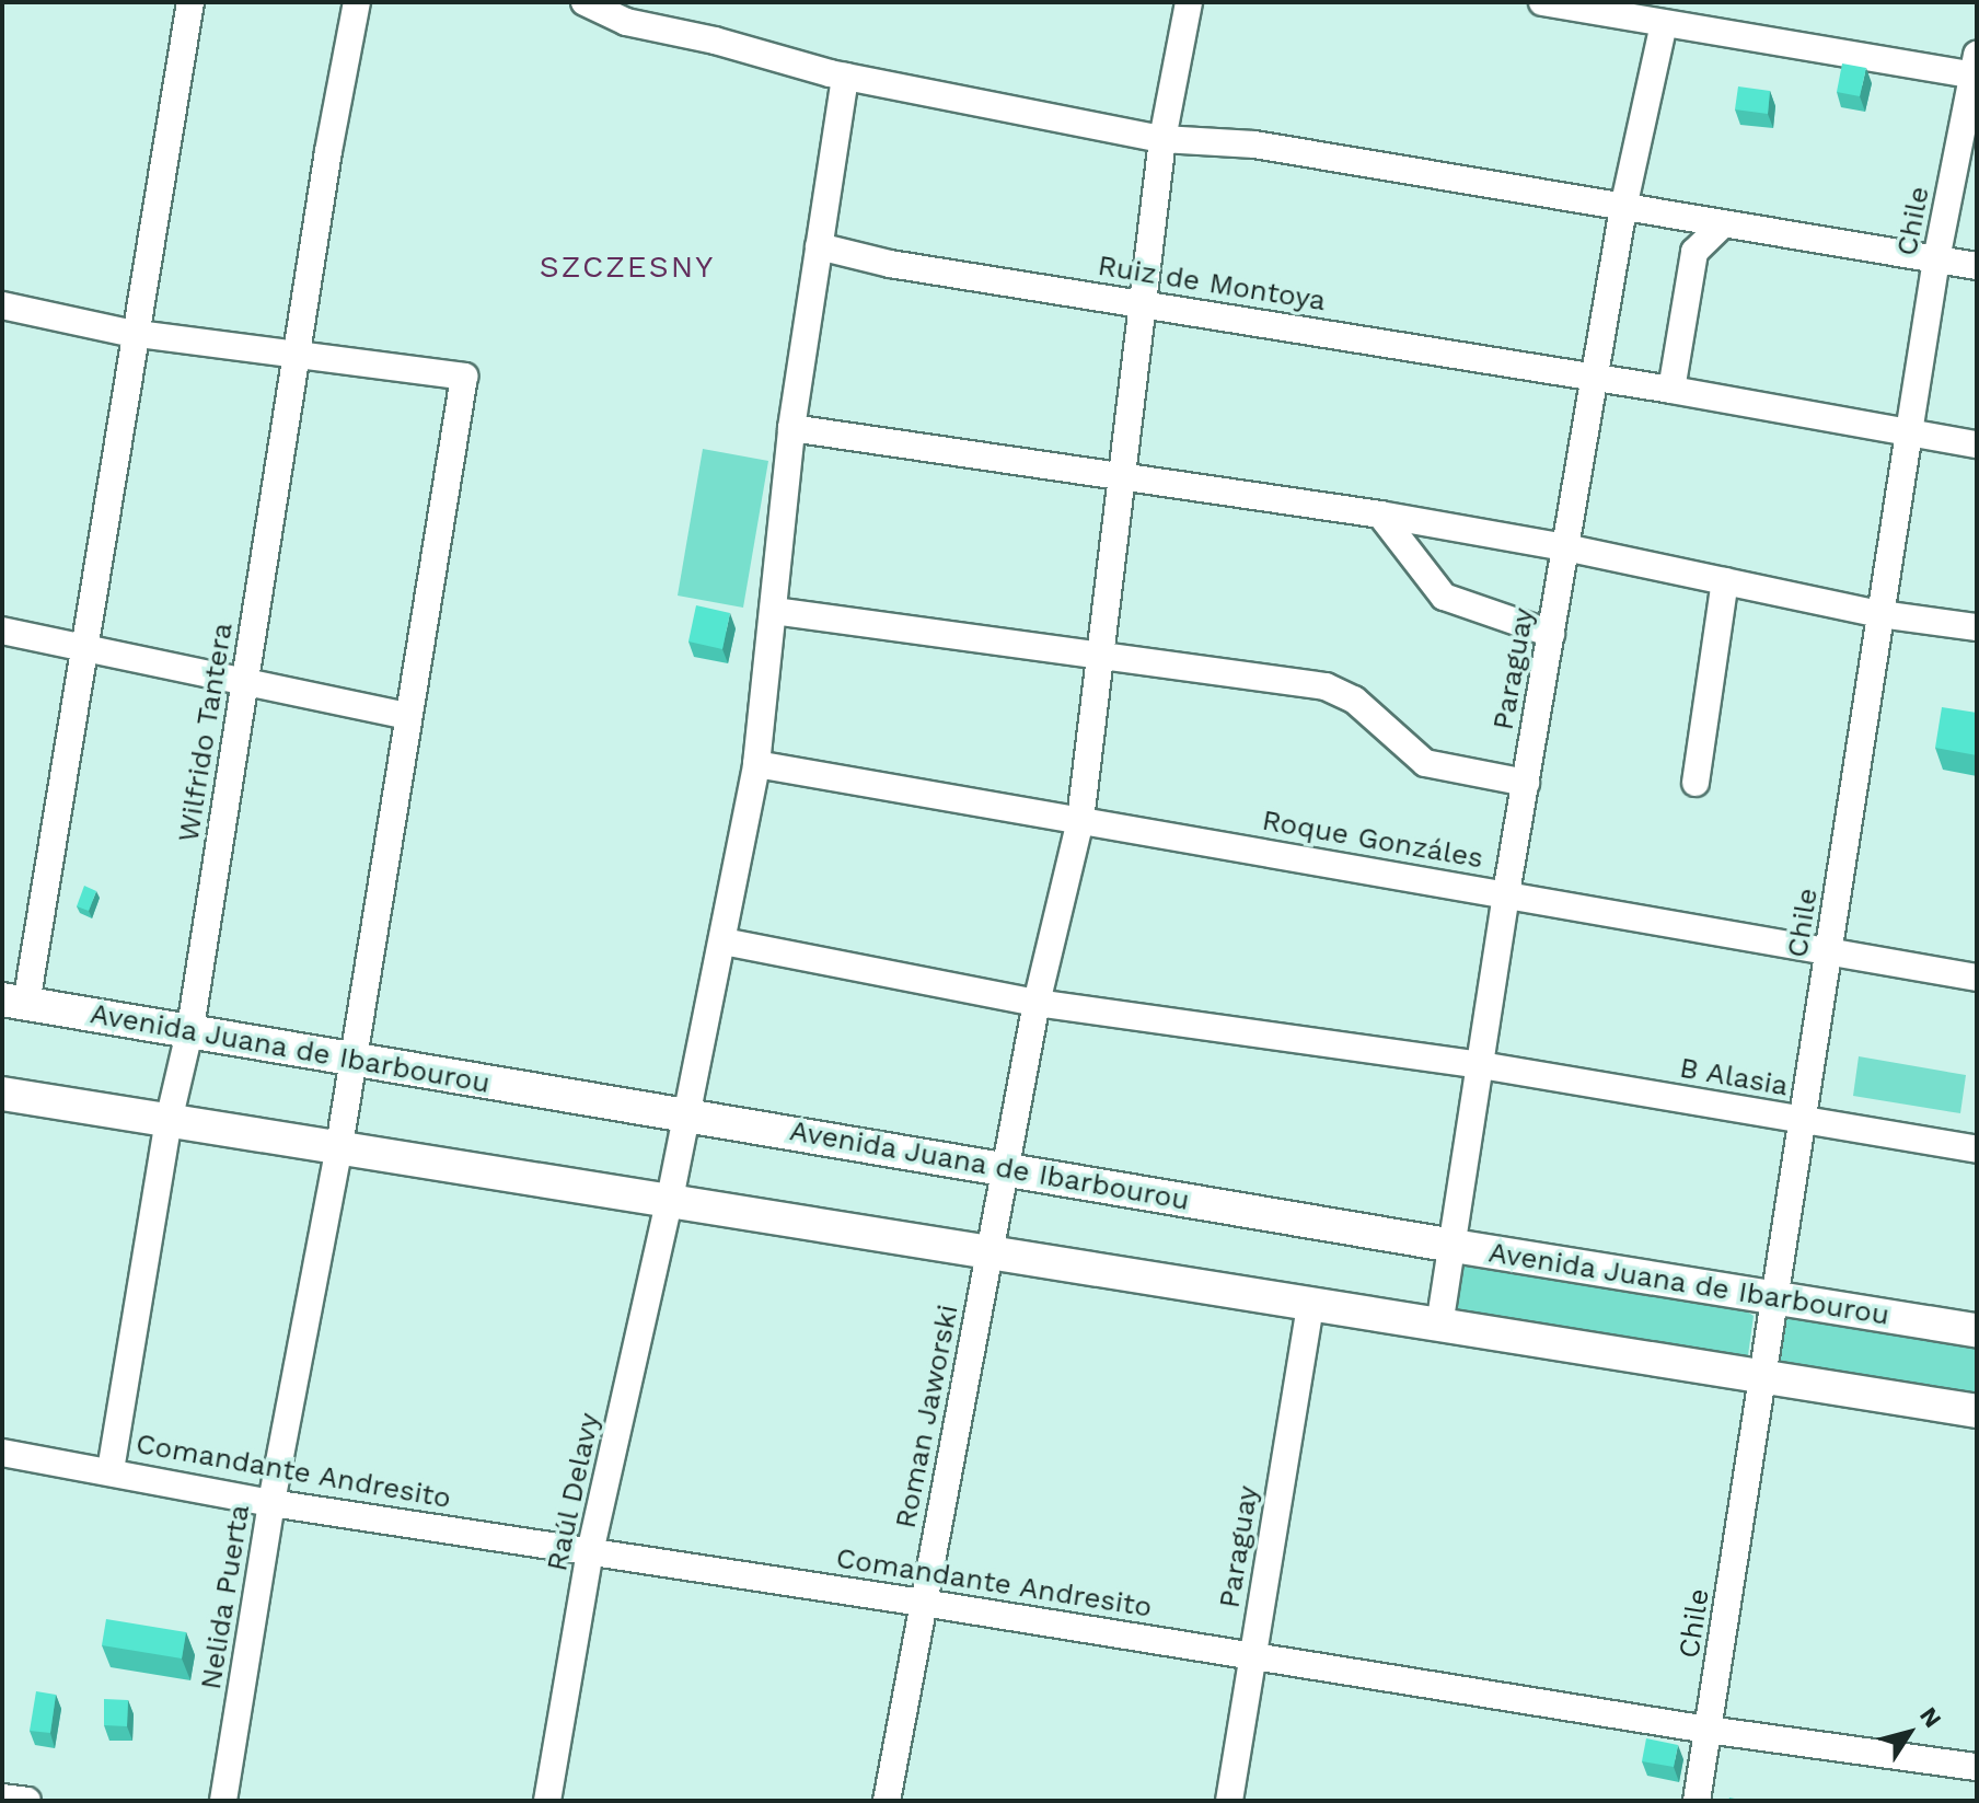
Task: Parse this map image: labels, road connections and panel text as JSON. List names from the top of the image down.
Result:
{
  "streets": {
    "main road": ["Avenida Juana de Ibarbourou"],
    "street": [
      "Chile",
      "Ruiz de Montoya",
      "Paraguay",
      "Wilfrido Tantera",
      "Roque Gonzáles",
      "B Alasia",
      "Roman Jaworski",
      "Comandante Andresito",
      "Raúl Delavy",
      "Nelida Puerta"
    ]
  },
  "crossings": [
    ["Chile", "Ruiz de Montoya"],
    ["Chile", "Roque Gonzáles"],
    ["Chile", "Avenida Juana de Ibarbourou"],
    ["Chile", "B Alasia"],
    ["Chile", "Comandante Andresito"],
    ["Ruiz de Montoya", "Paraguay"],
    ["Ruiz de Montoya", "Roman Jaworski"],
    ["Paraguay", "Roque Gonzáles"],
    ["Paraguay", "Avenida Juana de Ibarbourou"],
    ["Paraguay", "B Alasia"],
    ["Paraguay", "Comandante Andresito"],
    ["Wilfrido Tantera", "Avenida Juana de Ibarbourou"],
    ["Wilfrido Tantera", "Comandante Andresito"],
    ["Wilfrido Tantera", "Nelida Puerta"],
    ["Roque Gonzáles", "Roman Jaworski"],
    ["Roque Gonzáles", "Raúl Delavy"],
    ["Avenida Juana de Ibarbourou", "Roman Jaworski"],
    ["Avenida Juana de Ibarbourou", "Raúl Delavy"],
    ["Avenida Juana de Ibarbourou", "Nelida Puerta"],
    ["B Alasia", "Roman Jaworski"],
    ["B Alasia", "Raúl Delavy"],
    ["Roman Jaworski", "Comandante Andresito"],
    ["Comandante Andresito", "Raúl Delavy"],
    ["Comandante Andresito", "Nelida Puerta"]
  ],
  "districts": ["SZCZESNY"],
  "north": "top right"
}
